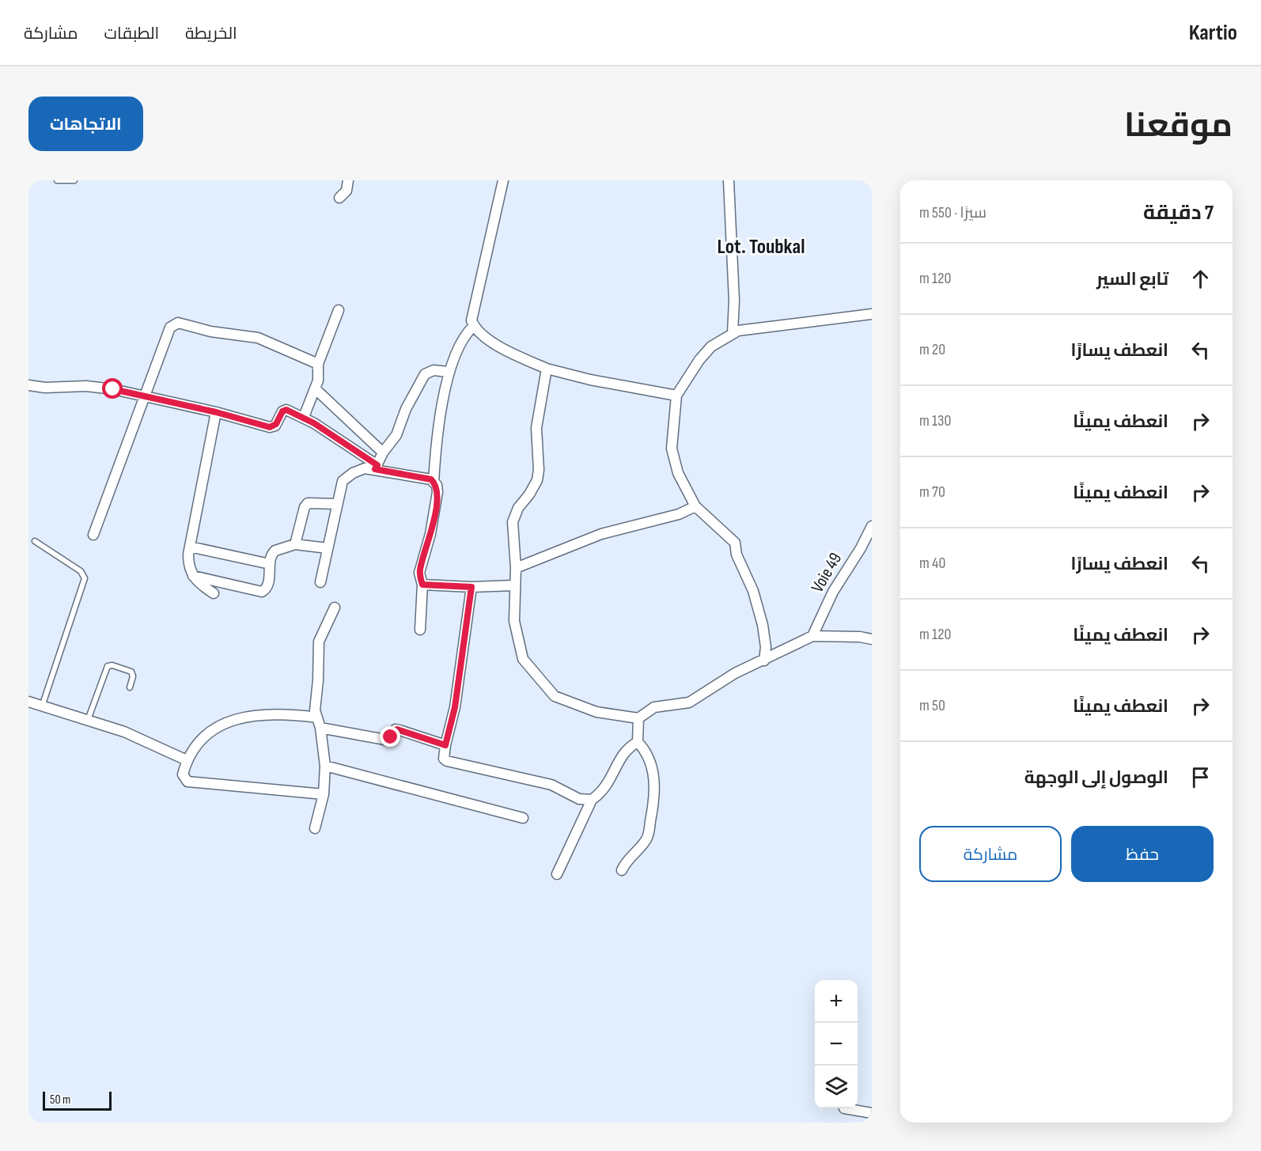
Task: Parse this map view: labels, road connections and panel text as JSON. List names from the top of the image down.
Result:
{
  "streets": {
    "street": ["Voie 49"]
  },
  "districts": ["Lot. Toubkal"],
  "scale_bar": "50 m",
  "page": {
    "header": "Kartio",
    "nav": ["الخريطة", "الطبقات", "مشاركة"],
    "title": "موقعنا",
    "buttons": [
      "الاتجاهات",
      ["حفظ", "مشاركة"]
    ],
    "heading": ["7 دقيقة", "سيرًا · 550 m"],
    "list": [
      ["تابع السير", "120 m"],
      ["انعطف يسارًا", "20 m"],
      ["انعطف يمينًا", "130 m"],
      ["انعطف يمينًا", "70 m"],
      ["انعطف يسارًا", "40 m"],
      ["انعطف يمينًا", "120 m"],
      ["انعطف يمينًا", "50 m"],
      "الوصول إلى الوجهة"
    ],
    "map_buttons": ["+", "−"],
    "scale": "50 m"
  }
}
